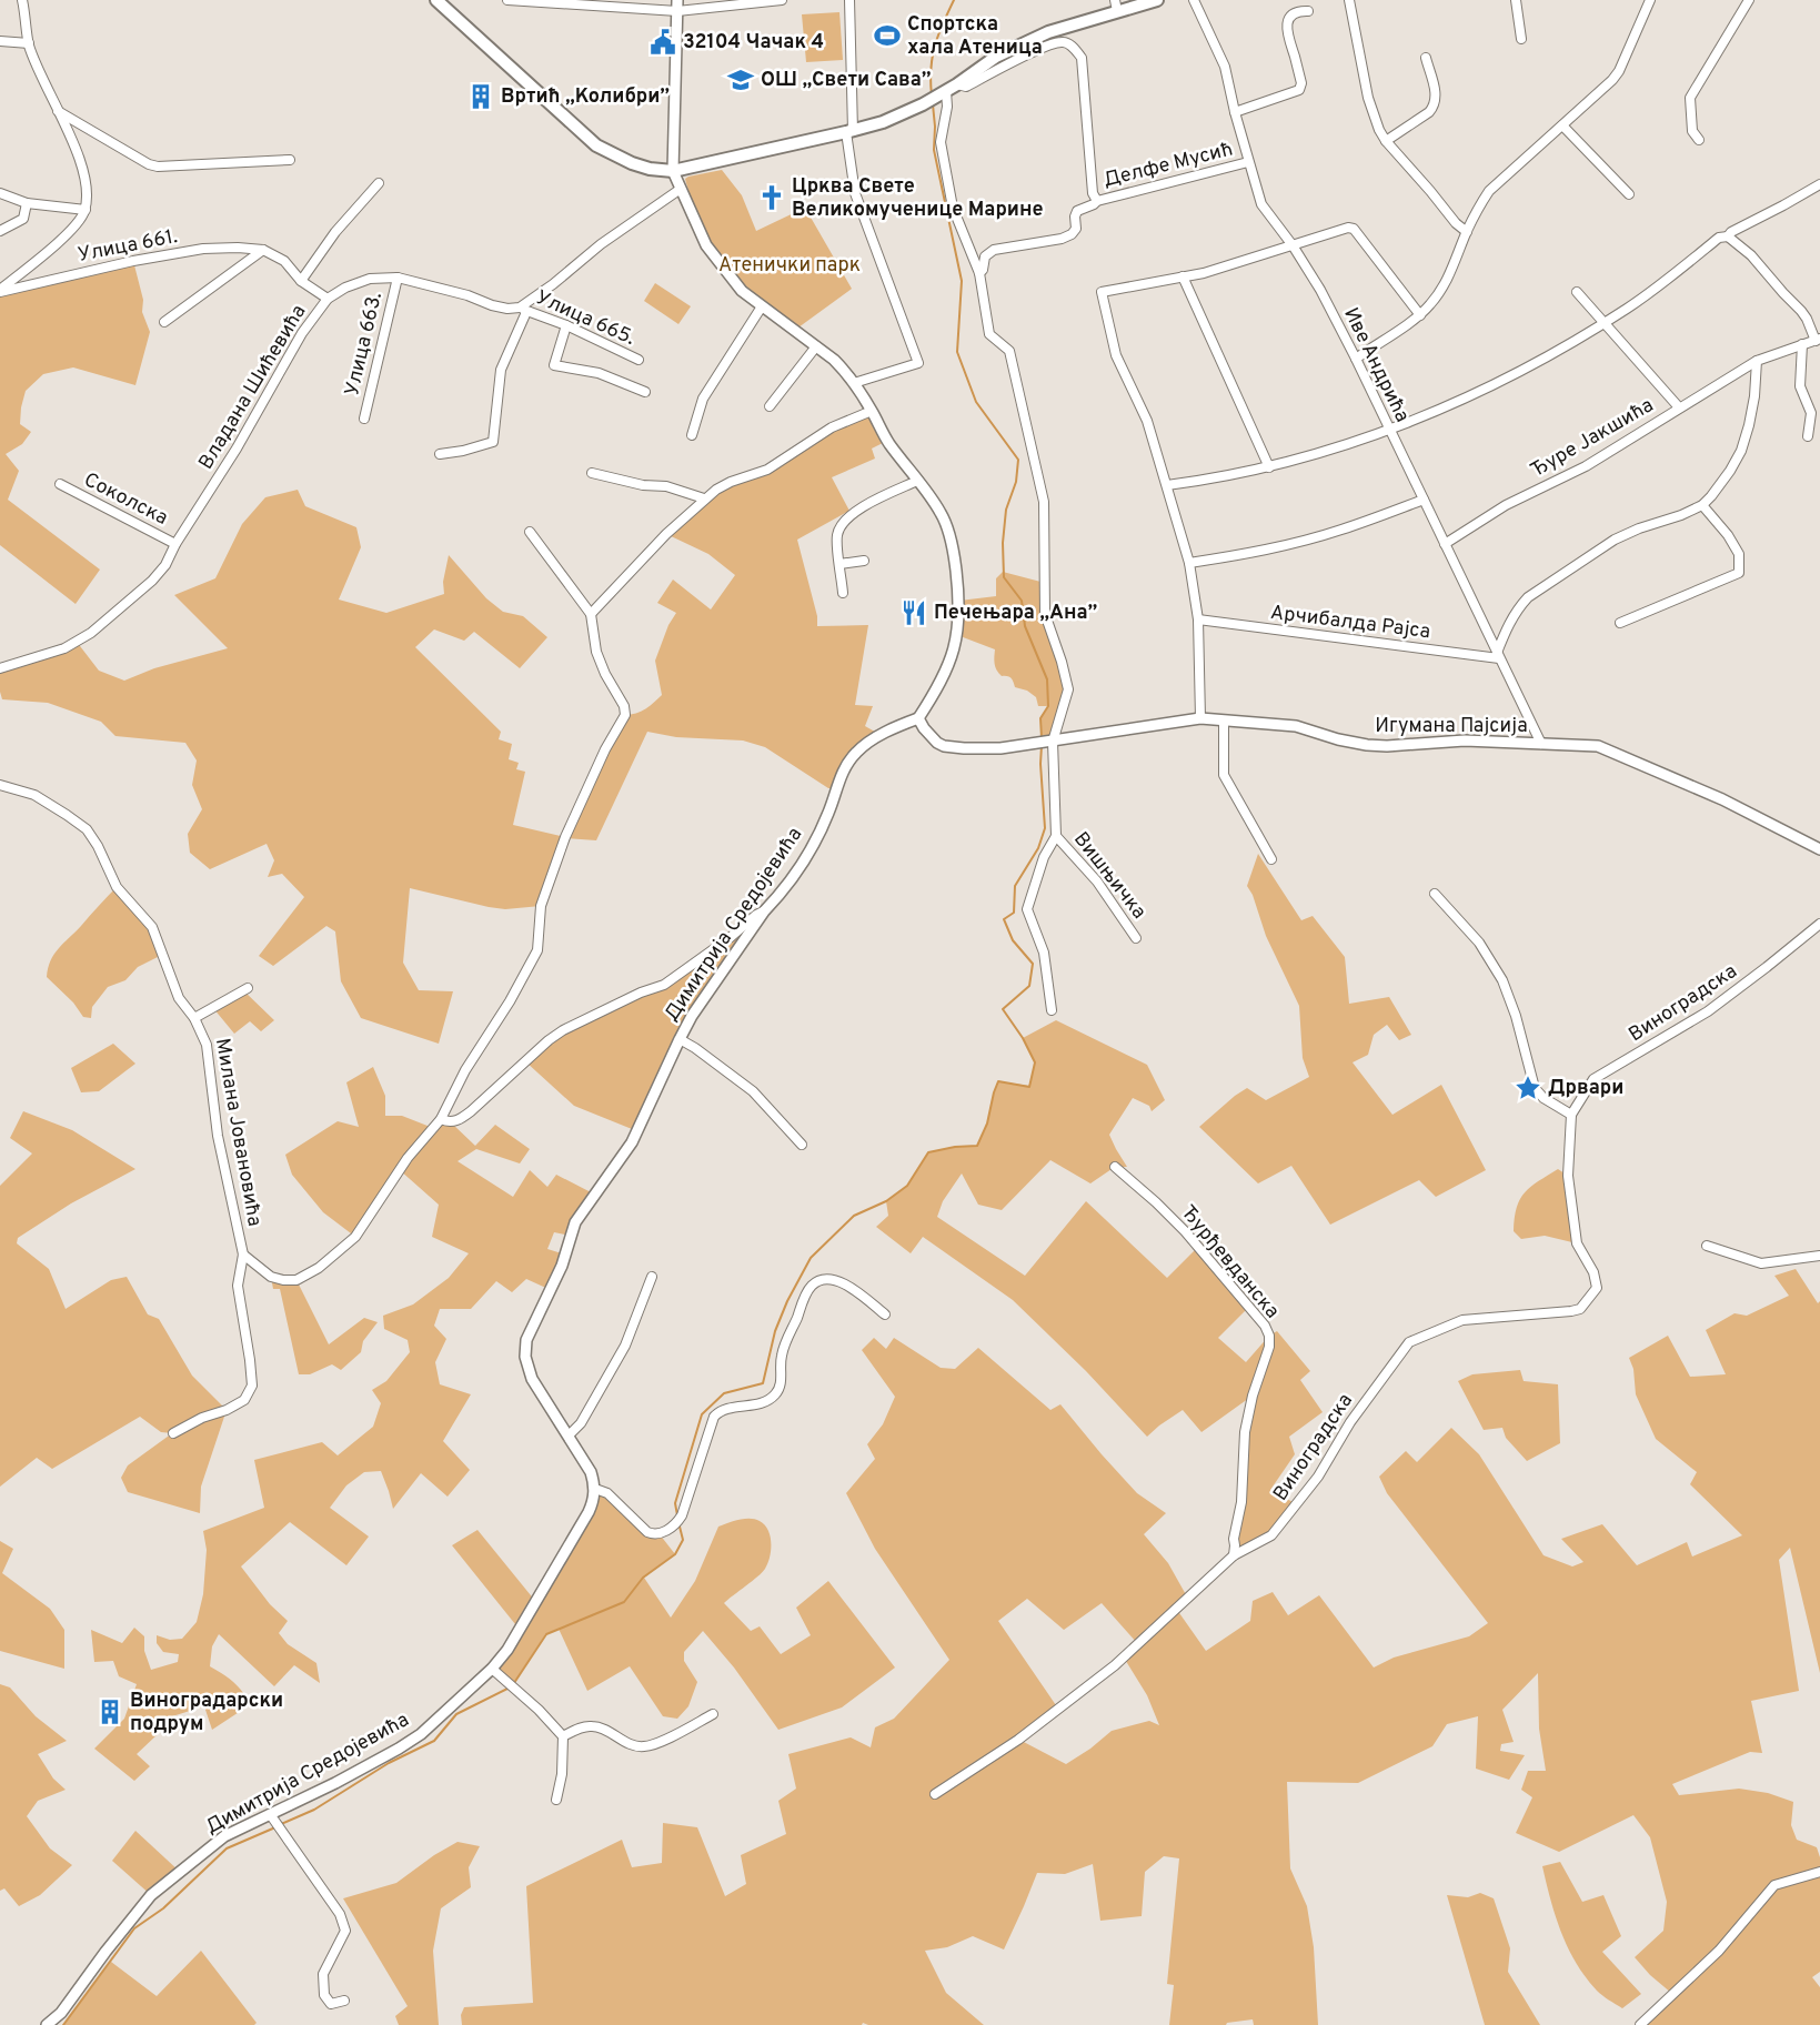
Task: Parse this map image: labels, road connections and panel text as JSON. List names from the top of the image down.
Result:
{
  "streets": {
    "street": [
      "Делфе Мусић",
      "Улица 661.",
      "Улица 665.",
      "Улица 663.",
      "Иве Андрића",
      "Владана Шићевића",
      "Ђуре Јакшића",
      "Соколска",
      "Арчибалда Рајса",
      "Игумана Пајсија",
      "Вишњичка",
      "Димитрија Средојевића",
      "Виноградска",
      "Милана Јовановића",
      "Ђурђевданска"
    ]
  },
  "crossings": [
    ["Делфе Мусић", "Иве Андрића"],
    ["Улица 665.", "Владана Шићевића"],
    ["Улица 663.", "Владана Шићевића"],
    ["Иве Андрића", "Ђуре Јакшића"],
    ["Иве Андрића", "Арчибалда Рајса"],
    ["Иве Андрића", "Игумана Пајсија"],
    ["Владана Шићевића", "Соколска"],
    ["Игумана Пајсија", "Димитрија Средојевића"],
    ["Виноградска", "Ђурђевданска"]
  ],
  "parks": ["Атенички парк"],
  "places": {
    "sports": ["Спортска хала Атеница"],
    "public building": ["32104 Чачак 4"],
    "school or university": ["ОШ „Свети Сава”"],
    "building": ["Вртић „Колибри”", "Виноградарски подрум"],
    "church": ["Црква Свете Великомученице Марине"],
    "restaurant": ["Печењара „Ана”"],
    "place": ["Дрвари"]
  }
}
